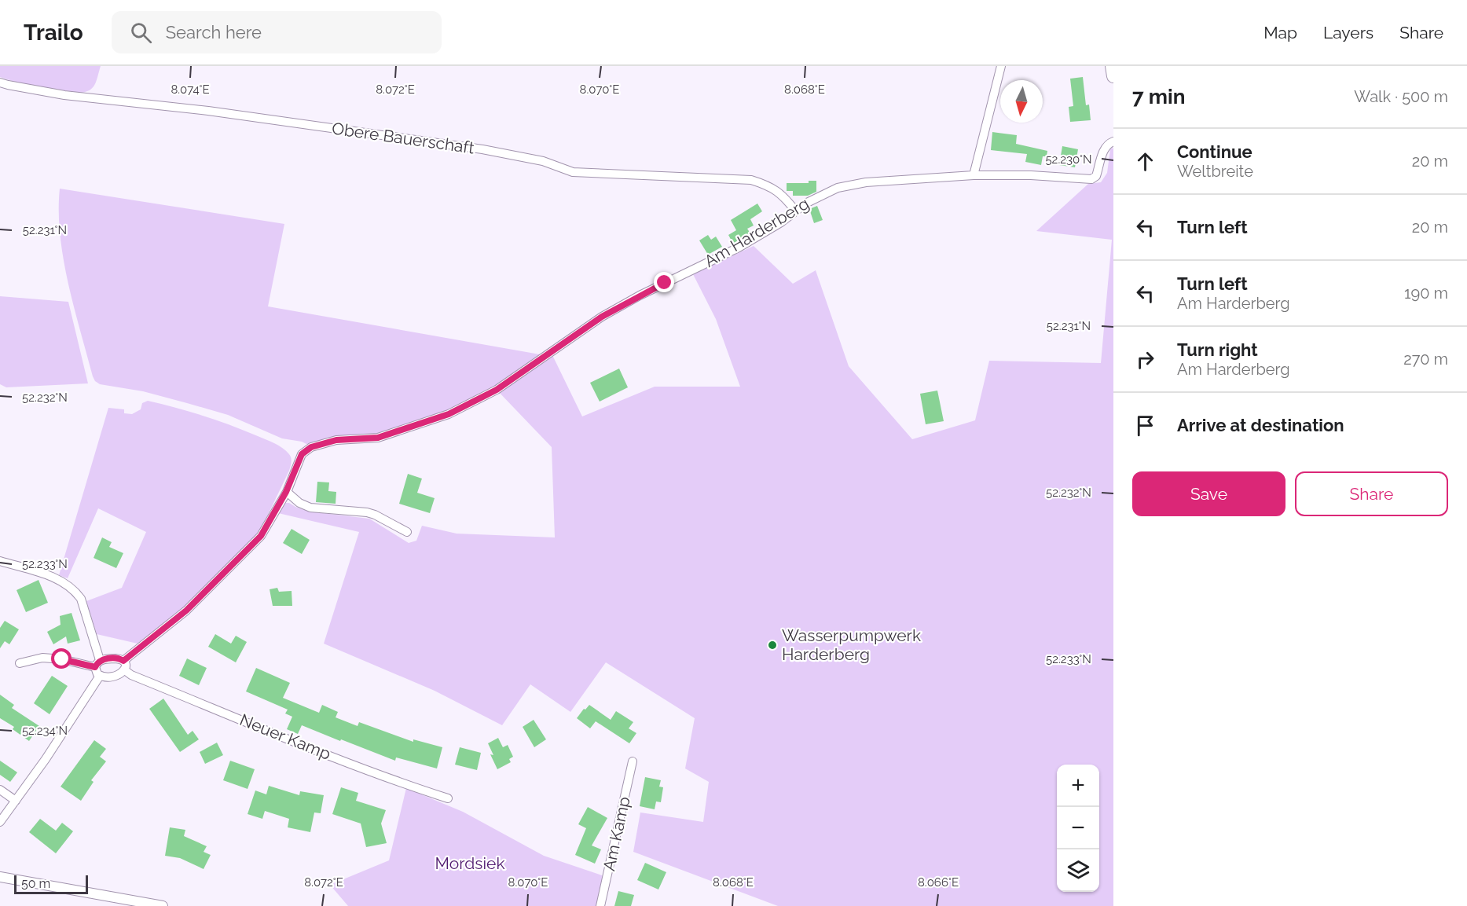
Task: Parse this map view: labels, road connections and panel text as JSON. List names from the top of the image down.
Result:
{
  "streets": {
    "street": [
      "Obere Bauerschaft",
      "Am Harderberg",
      "Neuer Kamp",
      "Am Kamp"
    ]
  },
  "crossings": [
    ["Obere Bauerschaft", "Am Harderberg"]
  ],
  "parks": ["Mordsiek"],
  "places": ["Wasserpumpwerk Harderberg"],
  "scale_bar": "50 m",
  "north": "bottom",
  "page": {
    "header": "Trailo",
    "search": "Search here",
    "nav": ["Map", "Layers", "Share"],
    "heading": ["7 min", "Walk · 500 m"],
    "list": [
      ["Continue", "Weltbreite", "20 m"],
      ["Turn left", "20 m"],
      ["Turn left", "Am Harderberg", "190 m"],
      ["Turn right", "Am Harderberg", "270 m"],
      "Arrive at destination"
    ],
    "buttons": ["Save", "Share"],
    "map_buttons": ["+", "−"],
    "scale": "50 m"
  },
  "coordinates": [
    "8.074°E",
    "8.072°E",
    "8.070°E",
    "8.068°E",
    "52.230°N",
    "52.231°N",
    "52.232°N",
    "52.233°N",
    "52.234°N",
    "8.066°E"
  ]
}
